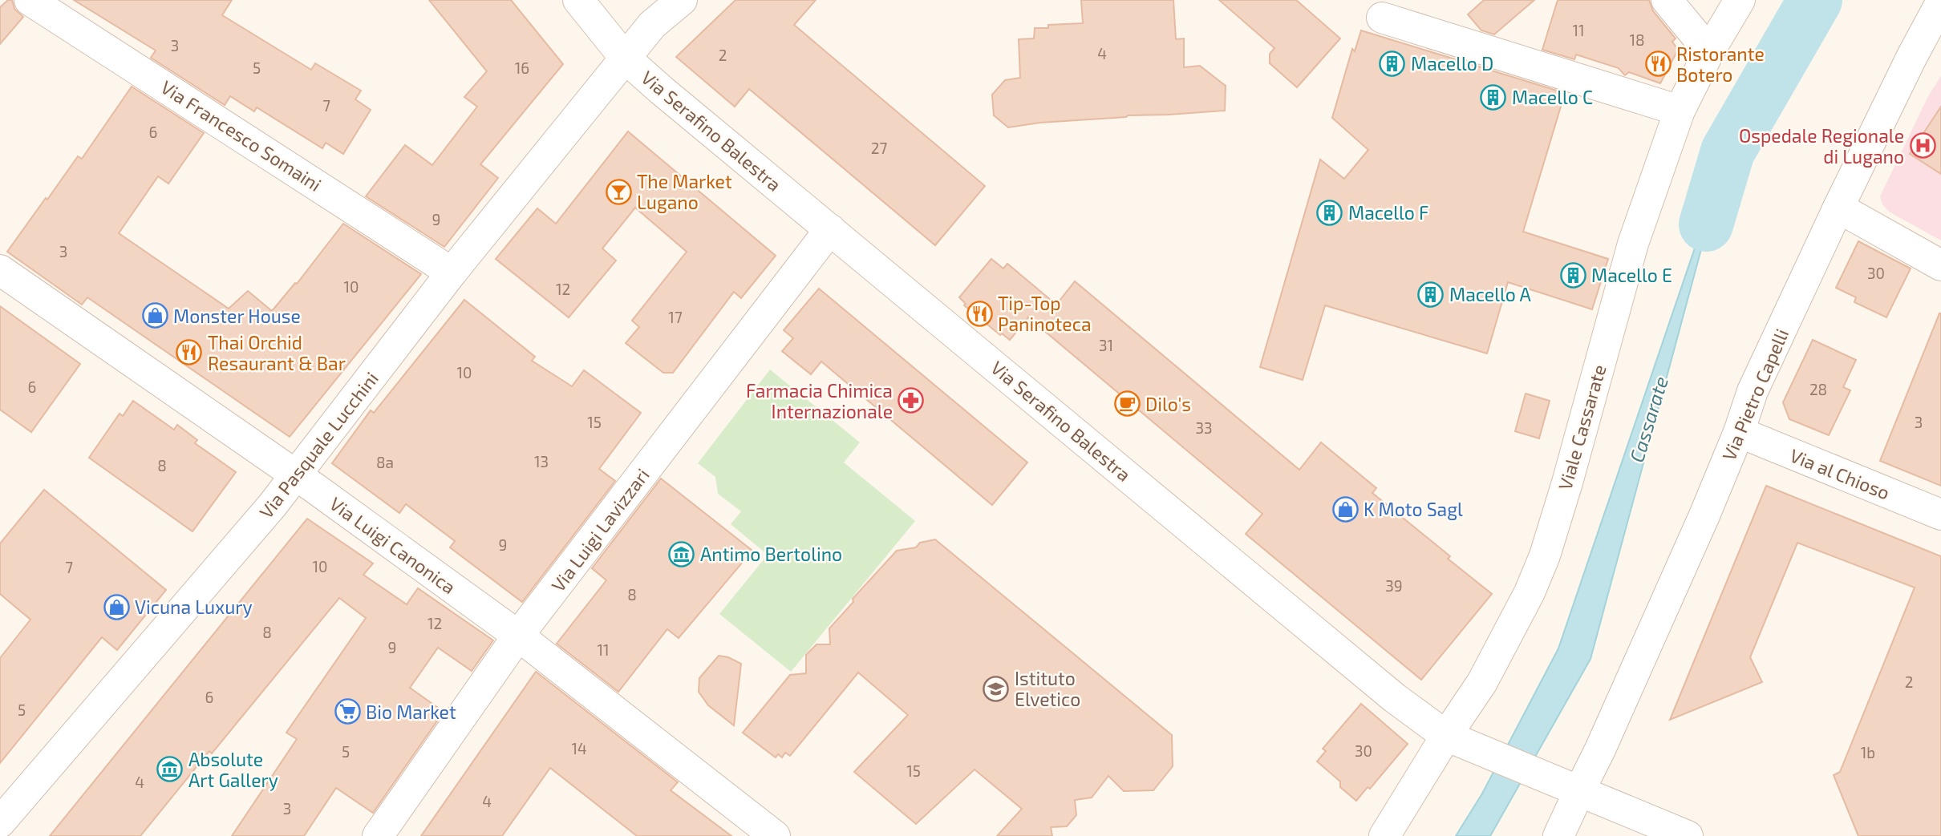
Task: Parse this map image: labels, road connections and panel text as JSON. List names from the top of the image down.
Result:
{
  "streets": {
    "street": [
      "Via Serafino Balestra",
      "Via Francesco Somaini",
      "Via Pietro Capelli",
      "Viale Cassarate",
      "Via Pasquale Lucchini",
      "Via al Chioso",
      "Via Luigi Lavizzari",
      "Via Luigi Canonica"
    ]
  },
  "crossings": [
    ["Via Serafino Balestra", "Via Pietro Capelli"],
    ["Via Serafino Balestra", "Viale Cassarate"],
    ["Via Serafino Balestra", "Via Pasquale Lucchini"],
    ["Via Serafino Balestra", "Via Luigi Lavizzari"],
    ["Via Francesco Somaini", "Via Pasquale Lucchini"],
    ["Via Pietro Capelli", "Via al Chioso"],
    ["Via Pasquale Lucchini", "Via Luigi Canonica"],
    ["Via Luigi Lavizzari", "Via Luigi Canonica"]
  ],
  "water": ["Cassarate"],
  "places": {
    "building": [
      "Macello D",
      "Macello C",
      "Macello F",
      "Macello E",
      "Macello A"
    ],
    "restaurant": ["Ristorante Botero", "Tip-Top Paninoteca", "Thai Orchid Resaurant & Bar"],
    "hospital": ["Ospedale Regionale di Lugano"],
    "bar": ["The Market Lugano"],
    "shop": ["Monster House", "K Moto Sagl", "Vicuna Luxury"],
    "pharmacy": ["Farmacia Chimica Internazionale"],
    "cafe": ["Dilo's"],
    "museum": ["Antimo Bertolino", "Absolute Art Gallery"],
    "school or university": ["Istituto Elvetico"],
    "supermarket": ["Bio Market"]
  },
  "house_numbers": [
    "11",
    "18",
    "3",
    "4",
    "2",
    "5",
    "16",
    "7",
    "6",
    "27",
    "9",
    "3",
    "30",
    "10",
    "12",
    "17",
    "31",
    "10",
    "6",
    "28",
    "15",
    "3",
    "33",
    "13",
    "8a",
    "8",
    "9",
    "10",
    "7",
    "39",
    "8",
    "12",
    "8",
    "9",
    "11",
    "2",
    "6",
    "5",
    "14",
    "30",
    "5",
    "1b",
    "15",
    "4",
    "4",
    "3"
  ]
}
